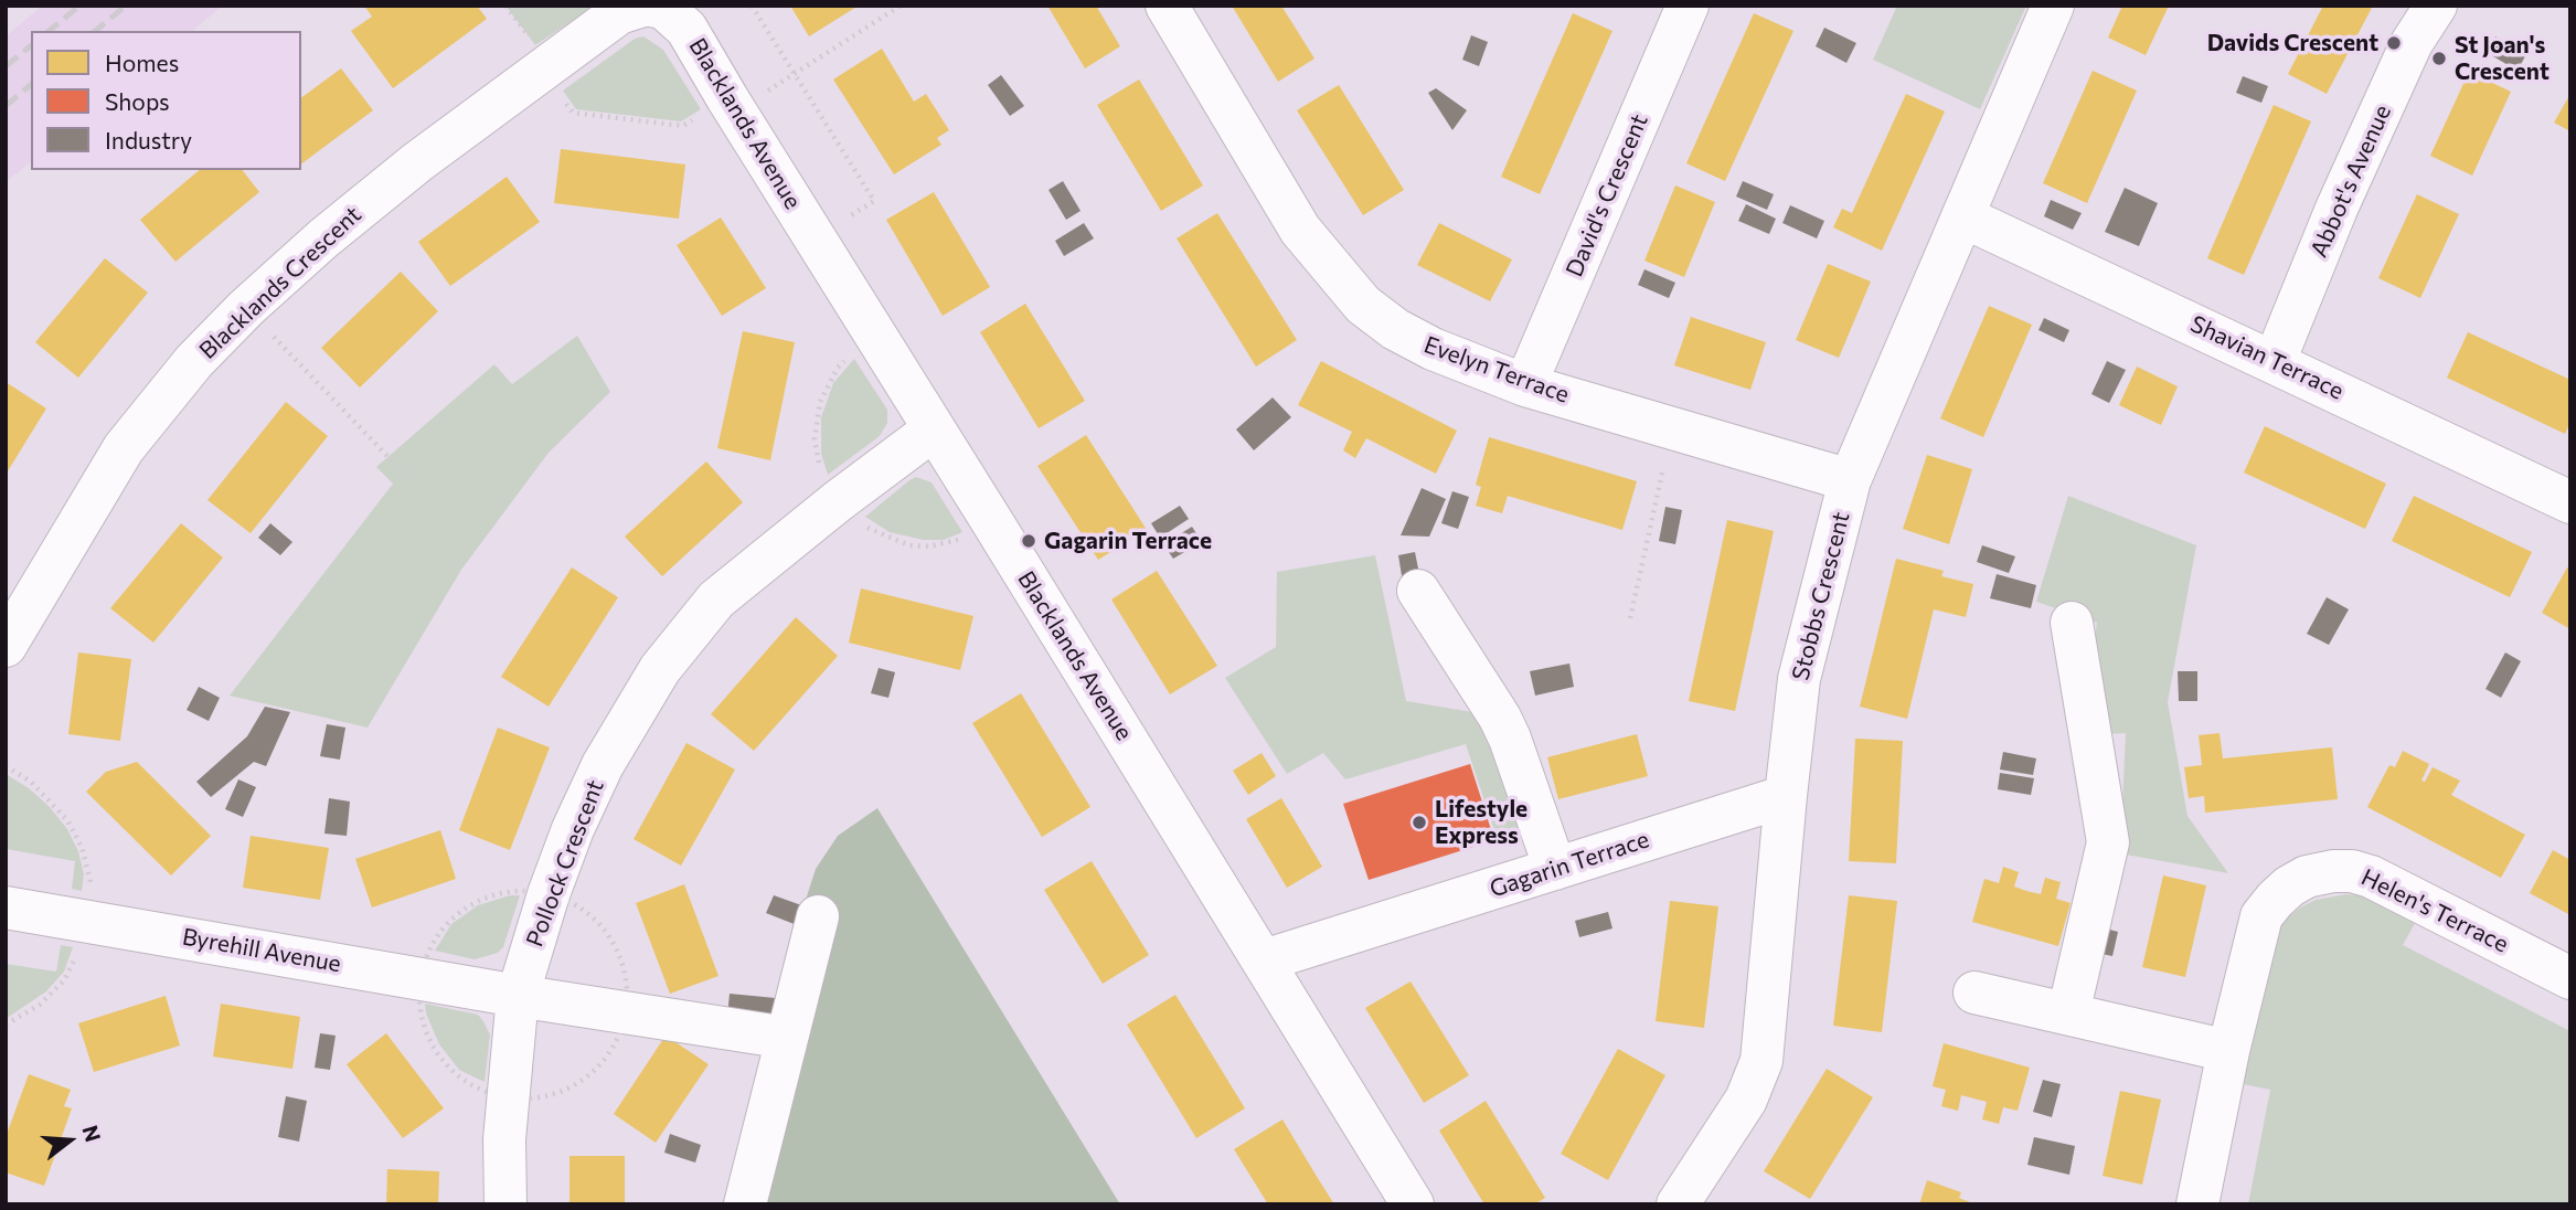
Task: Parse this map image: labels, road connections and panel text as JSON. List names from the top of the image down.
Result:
{
  "streets": {
    "street": [
      "Blacklands Avenue",
      "Abbot's Avenue",
      "David's Crescent",
      "Blacklands Crescent",
      "Shavian Terrace",
      "Evelyn Terrace",
      "Stobbs Crescent",
      "Pollock Crescent",
      "Gagarin Terrace",
      "Helen's Terrace",
      "Byrehill Avenue"
    ]
  },
  "crossings": [
    ["Blacklands Avenue", "Blacklands Crescent"],
    ["Blacklands Avenue", "Pollock Crescent"],
    ["Blacklands Avenue", "Gagarin Terrace"],
    ["Abbot's Avenue", "Shavian Terrace"],
    ["David's Crescent", "Evelyn Terrace"],
    ["Shavian Terrace", "Stobbs Crescent"],
    ["Evelyn Terrace", "Stobbs Crescent"],
    ["Stobbs Crescent", "Gagarin Terrace"],
    ["Pollock Crescent", "Byrehill Avenue"]
  ],
  "places": [
    "Davids Crescent",
    "St Joan's Crescent",
    "Gagarin Terrace",
    "Lifestyle Express"
  ],
  "legend": ["Homes", "Shops", "Industry"],
  "north": "right"
}
